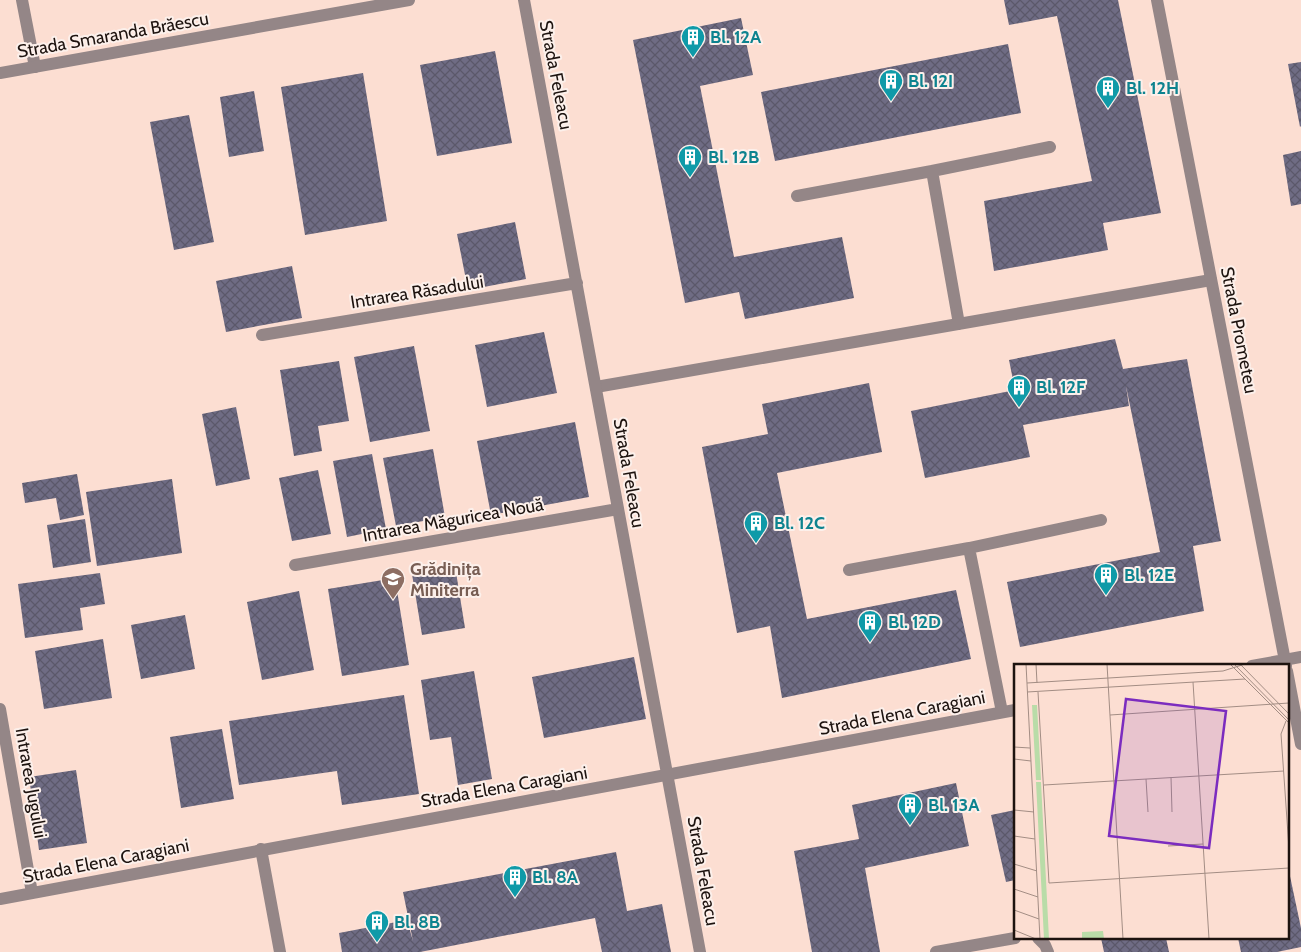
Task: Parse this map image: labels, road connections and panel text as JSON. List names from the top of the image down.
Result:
{
  "streets": {
    "street": [
      "Strada Smaranda Brăescu",
      "Strada Feleacu",
      "Intrarea Răsadului",
      "Strada Prometeu",
      "Intrarea Măguricea Nouă",
      "Strada Elena Caragiani",
      "Intrarea Jugului"
    ]
  },
  "crossings": [
    ["Strada Feleacu", "Intrarea Răsadului"],
    ["Strada Feleacu", "Intrarea Măguricea Nouă"],
    ["Strada Feleacu", "Strada Elena Caragiani"],
    ["Strada Elena Caragiani", "Intrarea Jugului"]
  ],
  "places": {
    "building": [
      "Bl. 12A",
      "Bl. 12I",
      "Bl. 12H",
      "Bl. 12B",
      "Bl. 12F",
      "Bl. 12C",
      "Bl. 12E",
      "Bl. 12D",
      "Bl. 13A",
      "Bl. 8A",
      "Bl. 8B"
    ],
    "school or university": ["Grădinița Miniterra"]
  }
}
